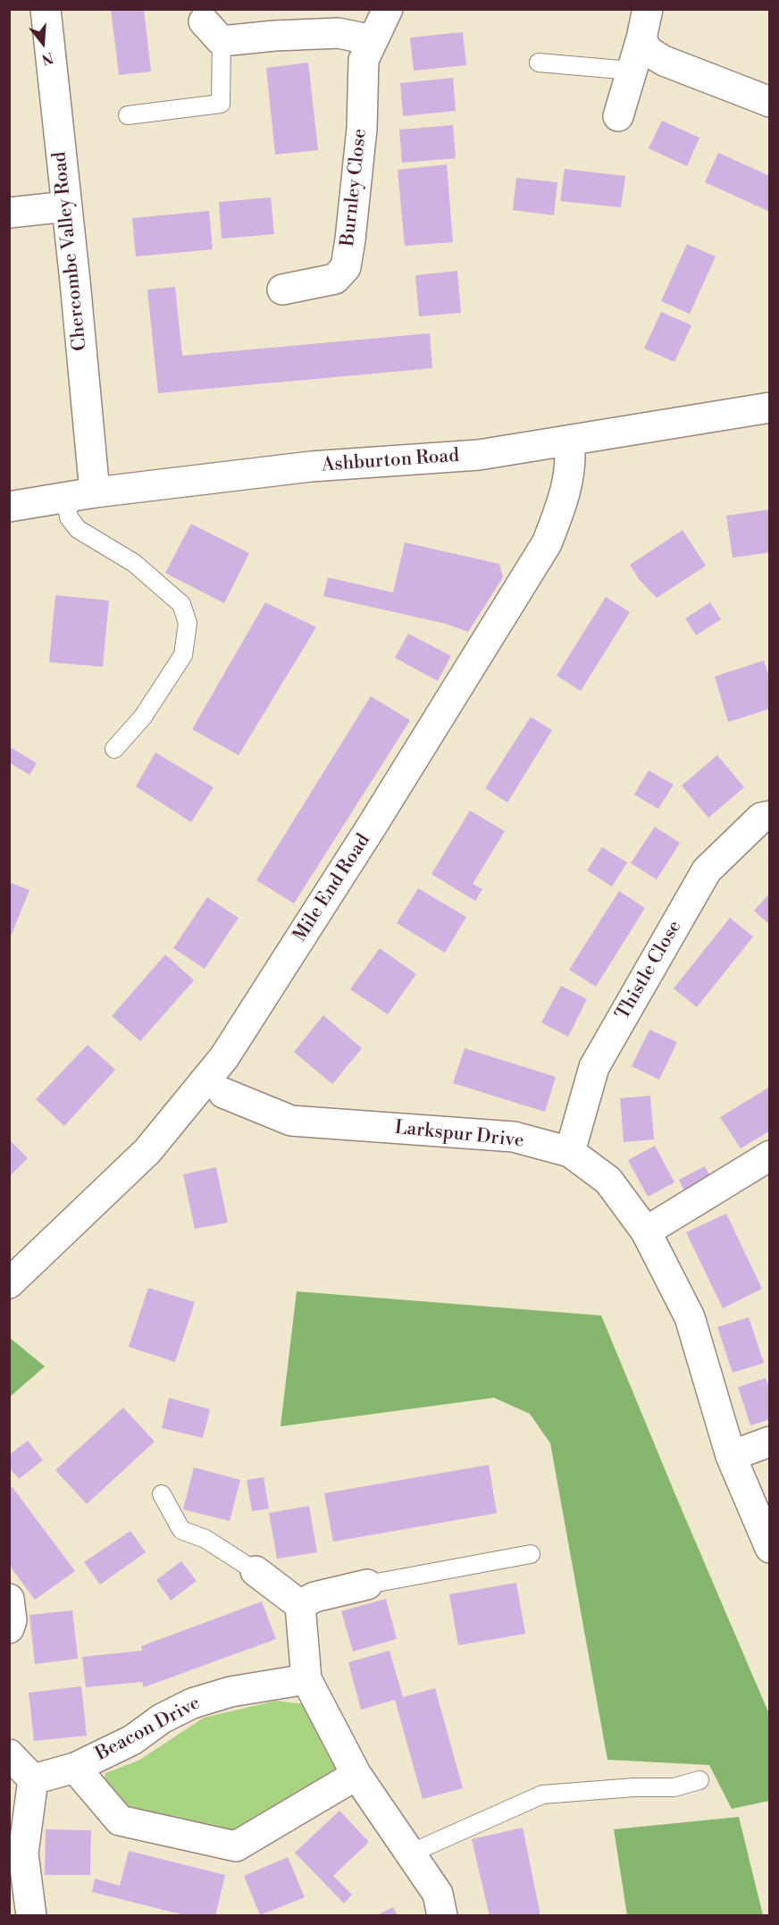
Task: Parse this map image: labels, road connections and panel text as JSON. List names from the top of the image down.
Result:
{
  "streets": {
    "street": [
      "Burnley Close",
      "Chercombe Valley Road",
      "Ashburton Road",
      "Mile End Road",
      "Thistle Close",
      "Larkspur Drive",
      "Beacon Drive"
    ]
  },
  "crossings": [
    ["Chercombe Valley Road", "Ashburton Road"],
    ["Ashburton Road", "Mile End Road"],
    ["Thistle Close", "Larkspur Drive"]
  ],
  "north": "bottom"
}
